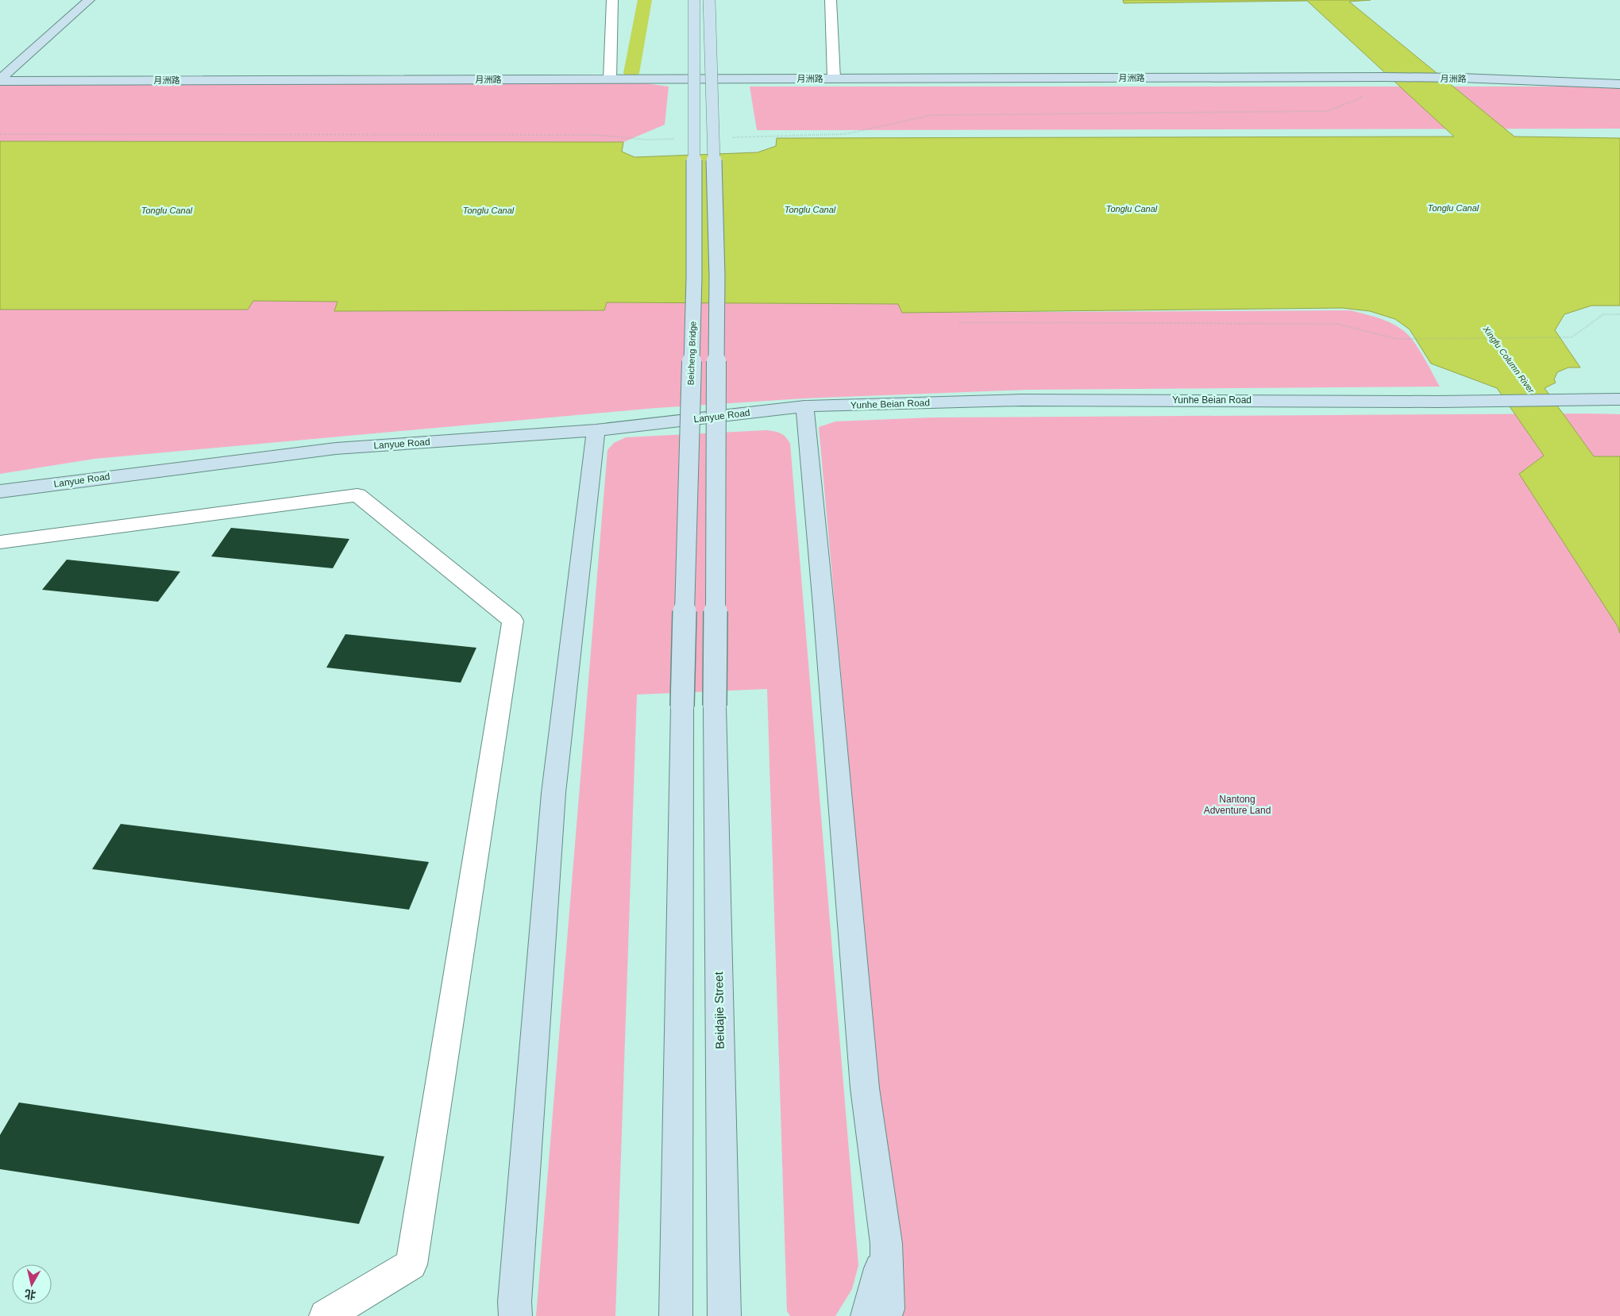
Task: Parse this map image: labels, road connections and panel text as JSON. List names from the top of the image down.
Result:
{
  "streets": {
    "main road": [
      "月洲路",
      "Beicheng Bridge",
      "Yunhe Beian Road",
      "Lanyue Road",
      "Beidajie Street"
    ]
  },
  "crossings": [
    ["Yunhe Beian Road", "Lanyue Road"]
  ],
  "water": ["Tonglu Canal", "Xingfu Column River"],
  "parks": ["Nantong Adventure Land"],
  "north": "bottom"
}
